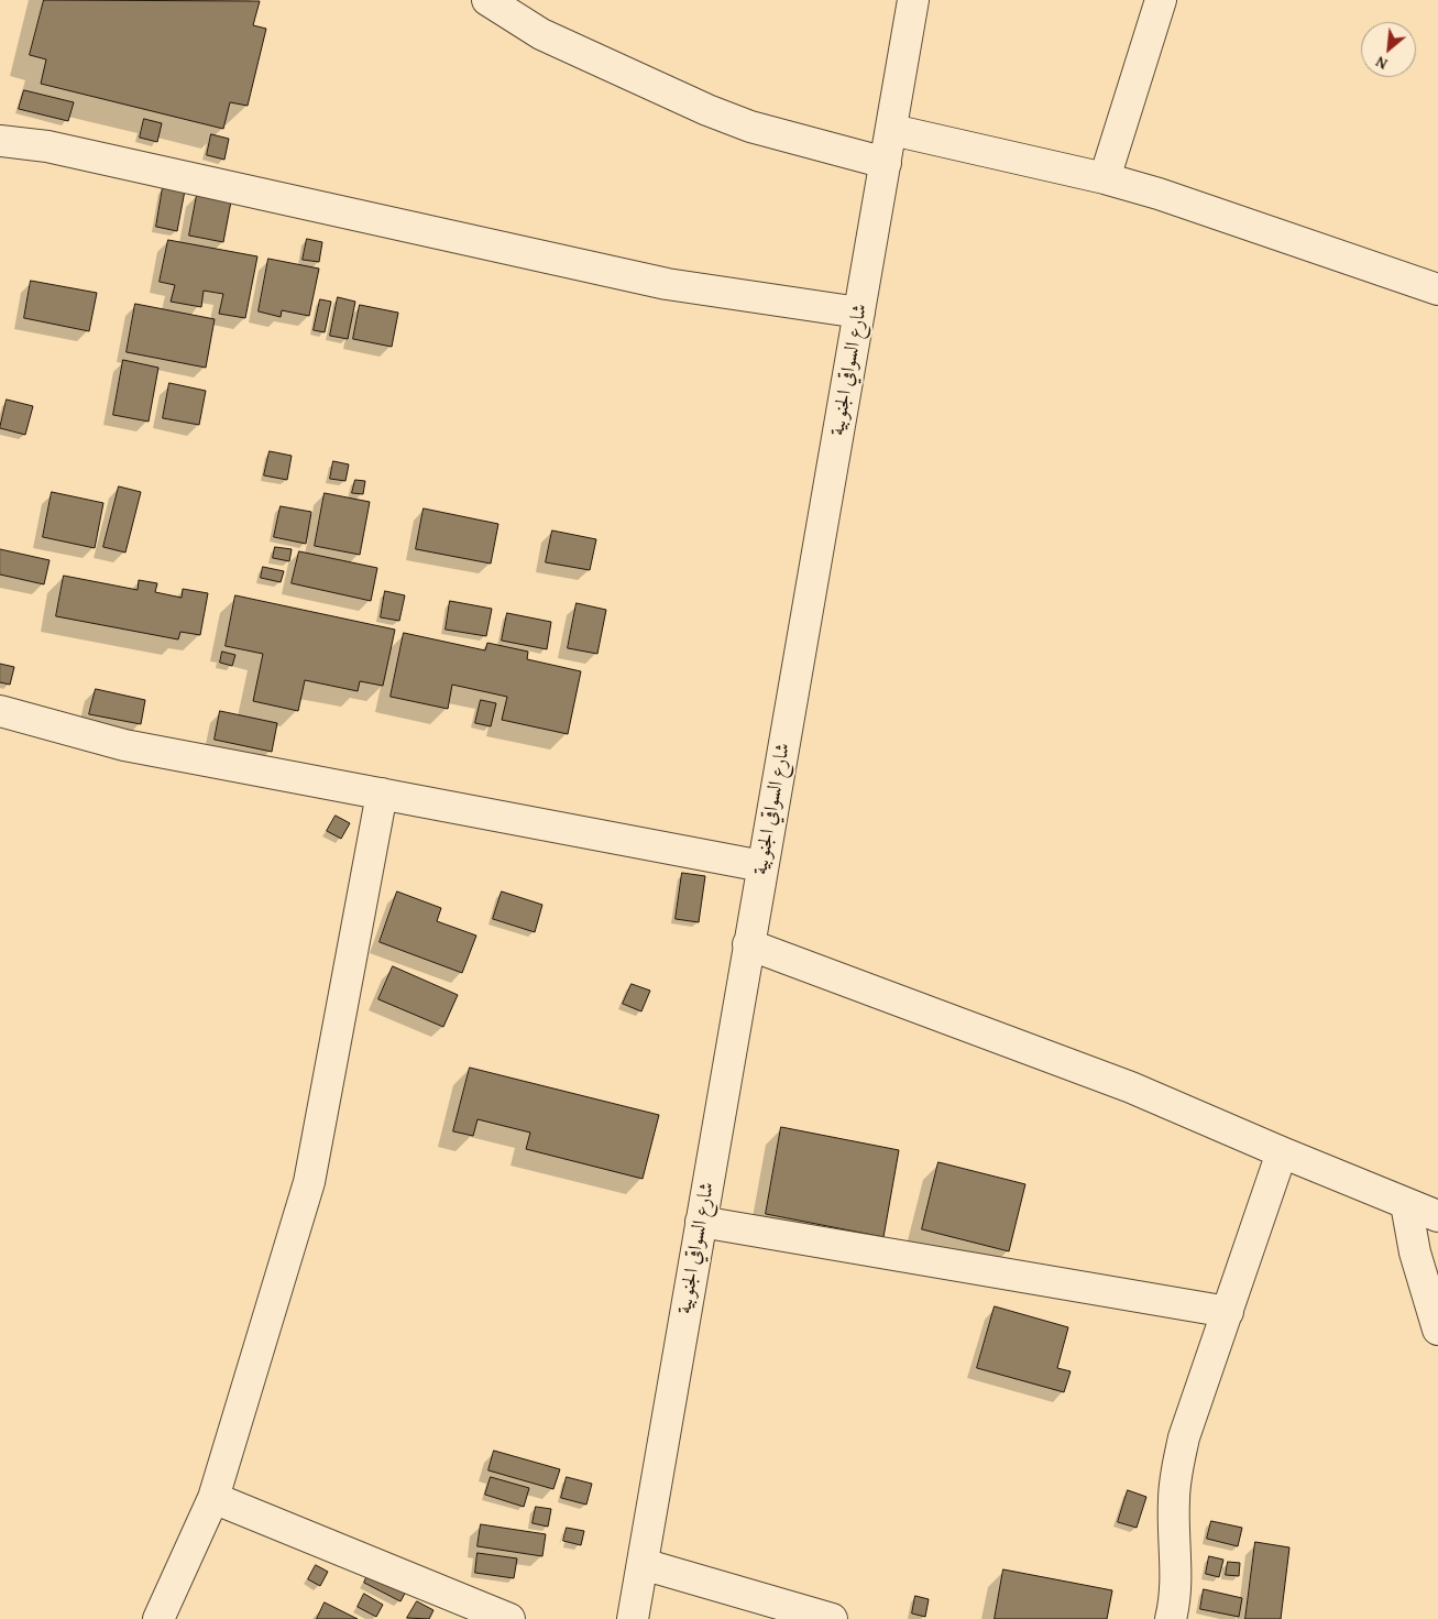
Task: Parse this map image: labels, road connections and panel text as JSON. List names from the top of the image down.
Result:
{
  "streets": {
    "street": ["شارع السواقي الجنوبية"]
  },
  "north": "bottom left"
}
